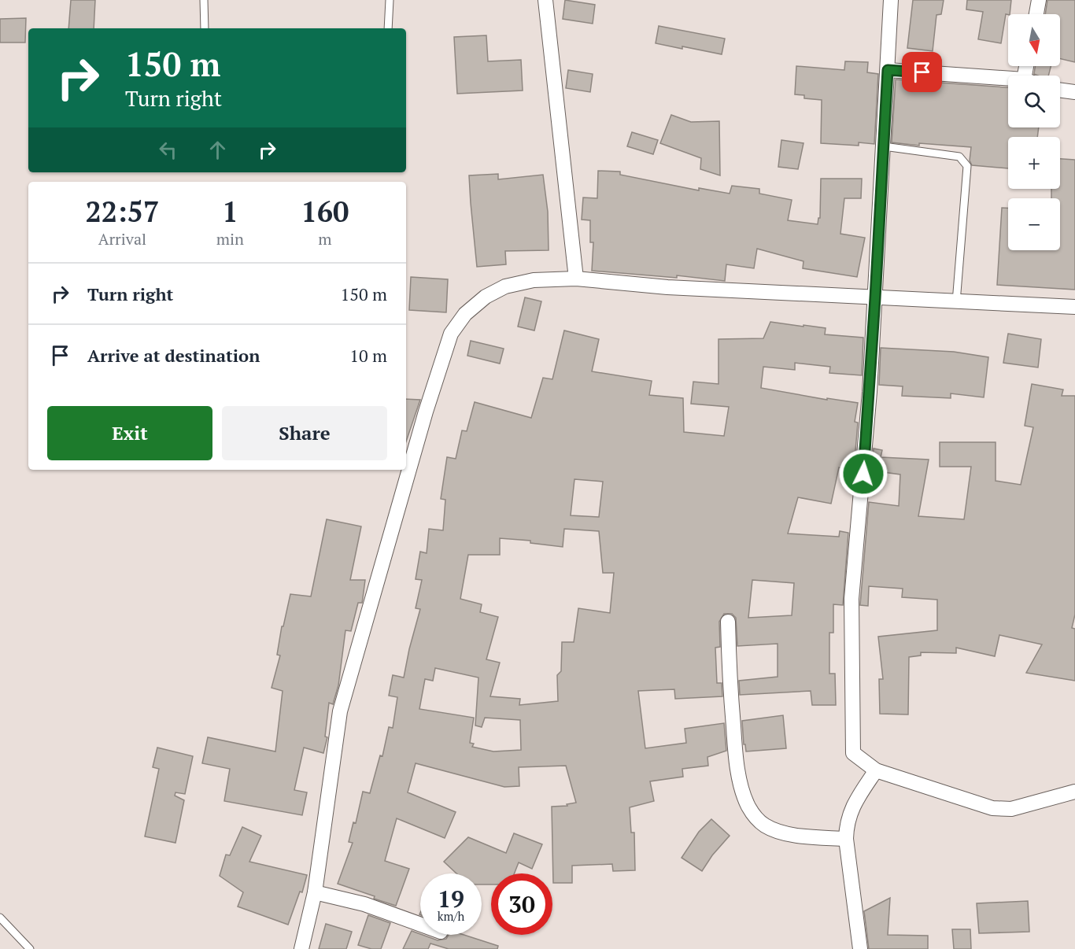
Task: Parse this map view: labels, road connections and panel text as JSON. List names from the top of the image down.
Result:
{
  "north": "bottom",
  "page": {
    "map_buttons": ["+", "−"],
    "turn": ["150 m", "Turn right"],
    "eta": [
      "22:57",
      "Arrival",
      "1",
      "min",
      "160",
      "m"
    ],
    "list": [
      {
        "name": "Turn right",
        "value": "150 m"
      },
      {
        "name": "Arrive at destination",
        "value": "10 m"
      }
    ],
    "buttons": ["Exit", "Share"],
    "speed": "19 km/h",
    "limit": "30"
  }
}
